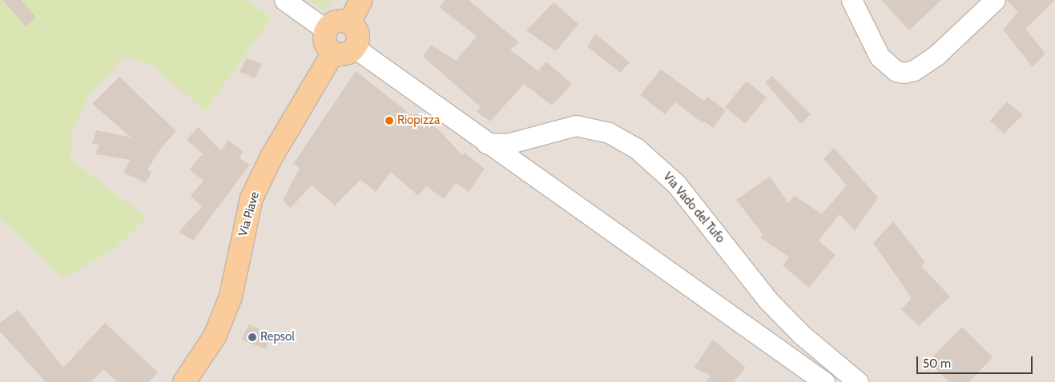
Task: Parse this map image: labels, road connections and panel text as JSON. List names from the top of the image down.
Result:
{
  "streets": {
    "main road": ["Via Piave"],
    "street": ["Via Vado del Tufo"]
  },
  "places": ["Riopizza", "Repsol"],
  "scale_bar": "50 m"
}
